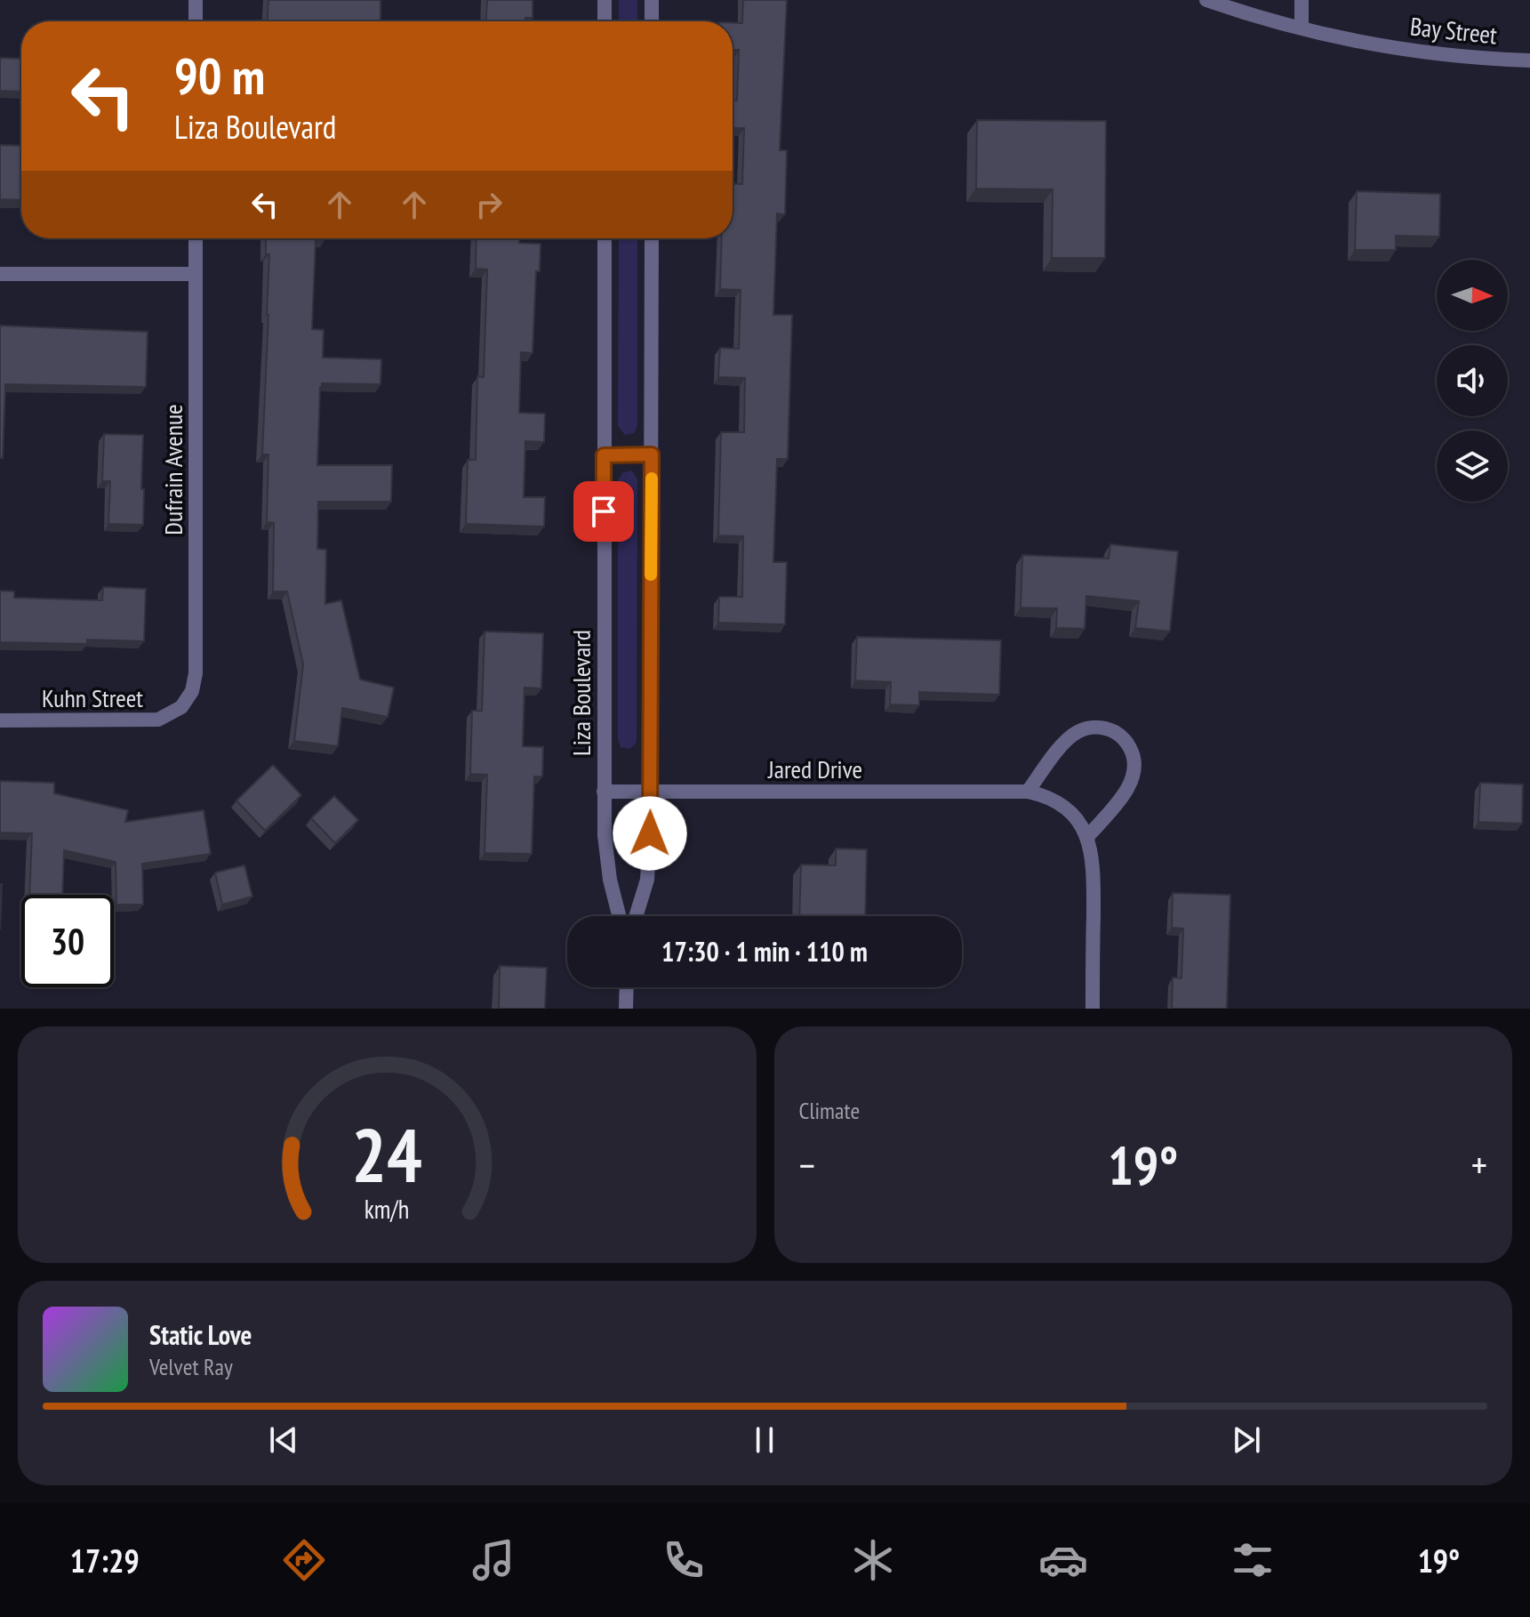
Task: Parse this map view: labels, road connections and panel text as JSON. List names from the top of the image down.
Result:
{
  "streets": {
    "street": [
      "Bay Street",
      "Dufrain Avenue",
      "Liza Boulevard",
      "Kuhn Street",
      "Jared Drive"
    ]
  },
  "crossings": [
    ["Dufrain Avenue", "Kuhn Street"],
    ["Liza Boulevard", "Jared Drive"]
  ],
  "north": "right",
  "page": {
    "turn": ["90 m", "Liza Boulevard"],
    "limit": "30",
    "trip": "17:30 · 1 min · 110 m",
    "tile": "Climate",
    "heat": ["−", "19°", "+"],
    "song": ["Static Love", "Velvet Ray"],
    "tabs": ["17:29", "19°"],
    "gauge": ["24", "km/h"]
  }
}
